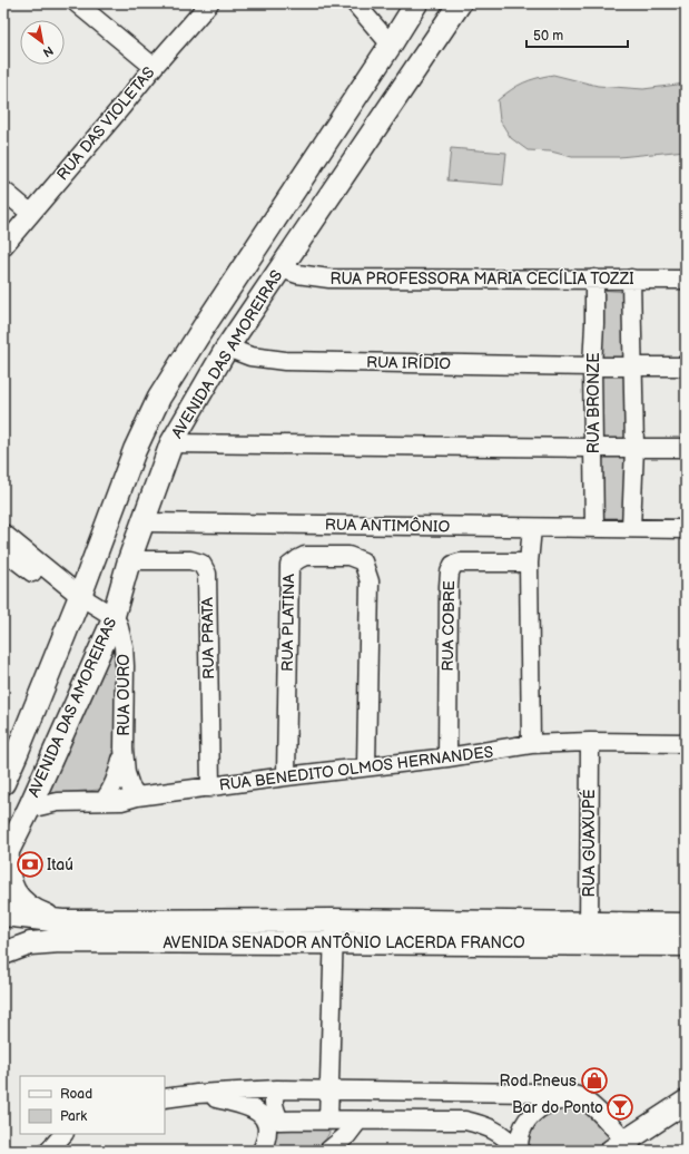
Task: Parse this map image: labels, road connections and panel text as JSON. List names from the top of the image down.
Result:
{
  "streets": {
    "main road": ["AVENIDA DAS AMOREIRAS", "AVENIDA SENADOR ANTÔNIO LACERDA FRANCO"],
    "street": [
      "RUA DAS VIOLETAS",
      "RUA PROFESSORA MARIA CECÍLIA TOZZI",
      "RUA IRÍDIO",
      "RUA BRONZE",
      "RUA ANTIMÔNIO",
      "RUA PLATINA",
      "RUA COBRE",
      "RUA PRATA",
      "RUA OURO",
      "RUA BENEDITO OLMOS HERNANDES",
      "RUA GUAXUPÉ"
    ]
  },
  "crossings": [
    ["RUA PROFESSORA MARIA CECÍLIA TOZZI", "AVENIDA DAS AMOREIRAS"],
    ["RUA PROFESSORA MARIA CECÍLIA TOZZI", "RUA BRONZE"],
    ["AVENIDA DAS AMOREIRAS", "RUA IRÍDIO"],
    ["AVENIDA DAS AMOREIRAS", "RUA ANTIMÔNIO"],
    ["AVENIDA DAS AMOREIRAS", "RUA PRATA"],
    ["AVENIDA DAS AMOREIRAS", "RUA OURO"],
    ["AVENIDA DAS AMOREIRAS", "RUA BENEDITO OLMOS HERNANDES"],
    ["RUA IRÍDIO", "RUA BRONZE"],
    ["RUA BRONZE", "RUA ANTIMÔNIO"],
    ["RUA PLATINA", "RUA BENEDITO OLMOS HERNANDES"],
    ["RUA COBRE", "RUA BENEDITO OLMOS HERNANDES"],
    ["RUA PRATA", "RUA BENEDITO OLMOS HERNANDES"],
    ["RUA OURO", "RUA BENEDITO OLMOS HERNANDES"],
    ["RUA BENEDITO OLMOS HERNANDES", "RUA GUAXUPÉ"],
    ["RUA GUAXUPÉ", "AVENIDA SENADOR ANTÔNIO LACERDA FRANCO"]
  ],
  "places": {
    "bank": ["Itaú"],
    "shop": ["Rod Pneus"],
    "bar": ["Bar do Ponto"]
  },
  "legend": ["Road", "Park"],
  "scale_bar": "50 m",
  "north": "bottom right"
}
